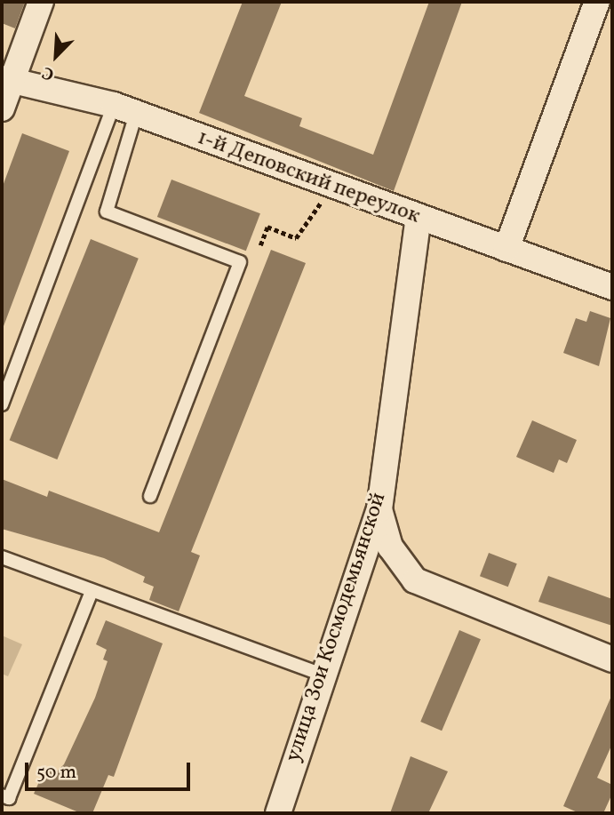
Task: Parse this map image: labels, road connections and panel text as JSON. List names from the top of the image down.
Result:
{
  "streets": {
    "street": ["1-й Деповский переулок", "улица Зои Космодемьянской"]
  },
  "crossings": [
    ["1-й Деповский переулок", "улица Зои Космодемьянской"]
  ],
  "scale_bar": "50 m",
  "north": "bottom left"
}
